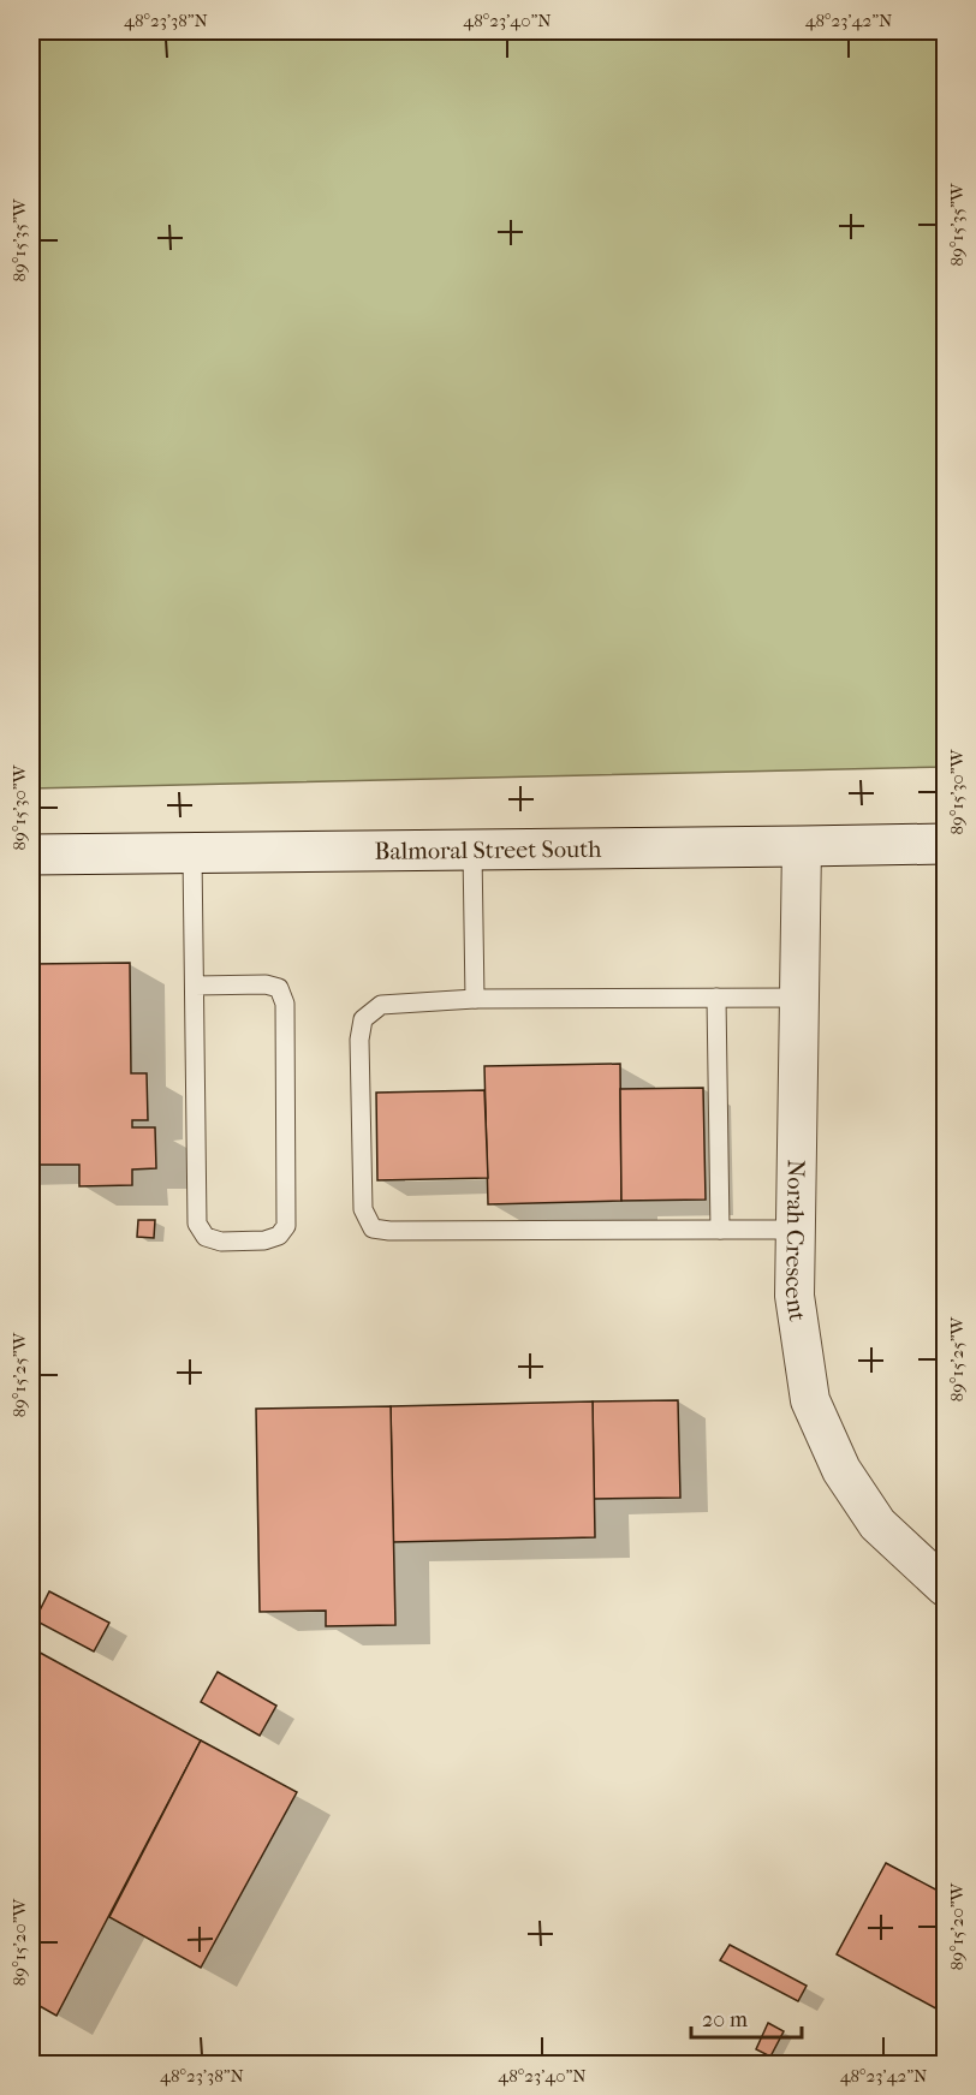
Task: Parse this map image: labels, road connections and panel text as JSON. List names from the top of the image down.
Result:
{
  "streets": {
    "main road": ["Balmoral Street South"],
    "street": ["Norah Crescent"]
  },
  "crossings": [
    ["Balmoral Street South", "Norah Crescent"]
  ],
  "scale_bar": "20 m",
  "coordinates": [
    "48°23'38\"N",
    "48°23'40\"N",
    "48°23'42\"N",
    "89°15'35\"W",
    "89°15'30\"W",
    "89°15'25\"W",
    "89°15'20\"W"
  ]
}
